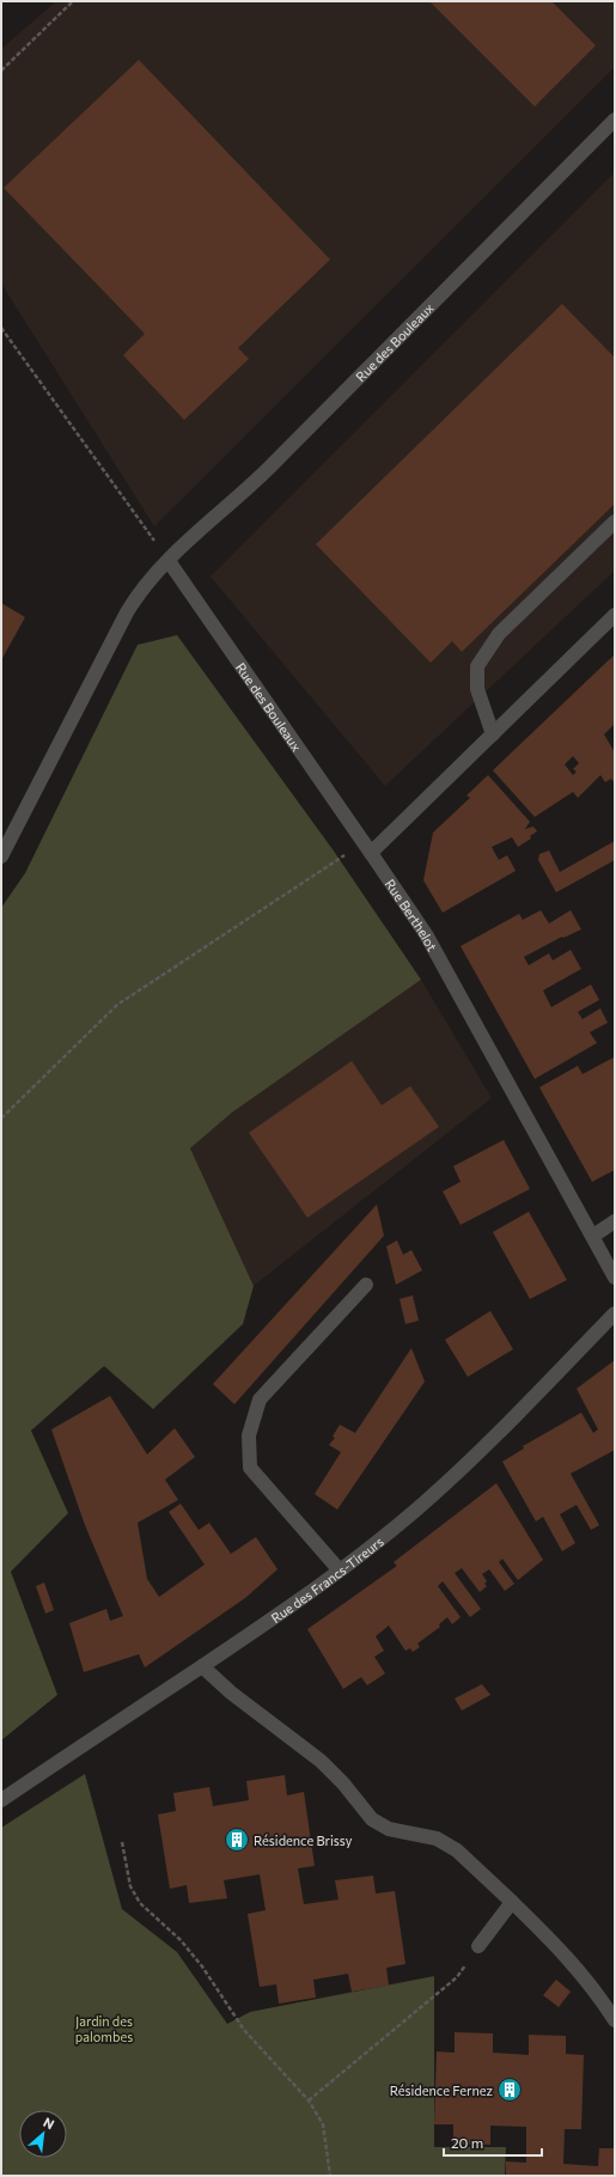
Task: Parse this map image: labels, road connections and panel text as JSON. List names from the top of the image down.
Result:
{
  "streets": {
    "street": ["Rue des Bouleaux", "Rue Berthelot", "Rue des Francs-Tireurs"]
  },
  "crossings": [
    ["Rue des Bouleaux", "Rue Berthelot"]
  ],
  "parks": ["Jardin des palombes"],
  "places": {
    "building": ["Résidence Brissy", "Résidence Fernez"]
  },
  "scale_bar": "20 m",
  "north": "top right"
}
